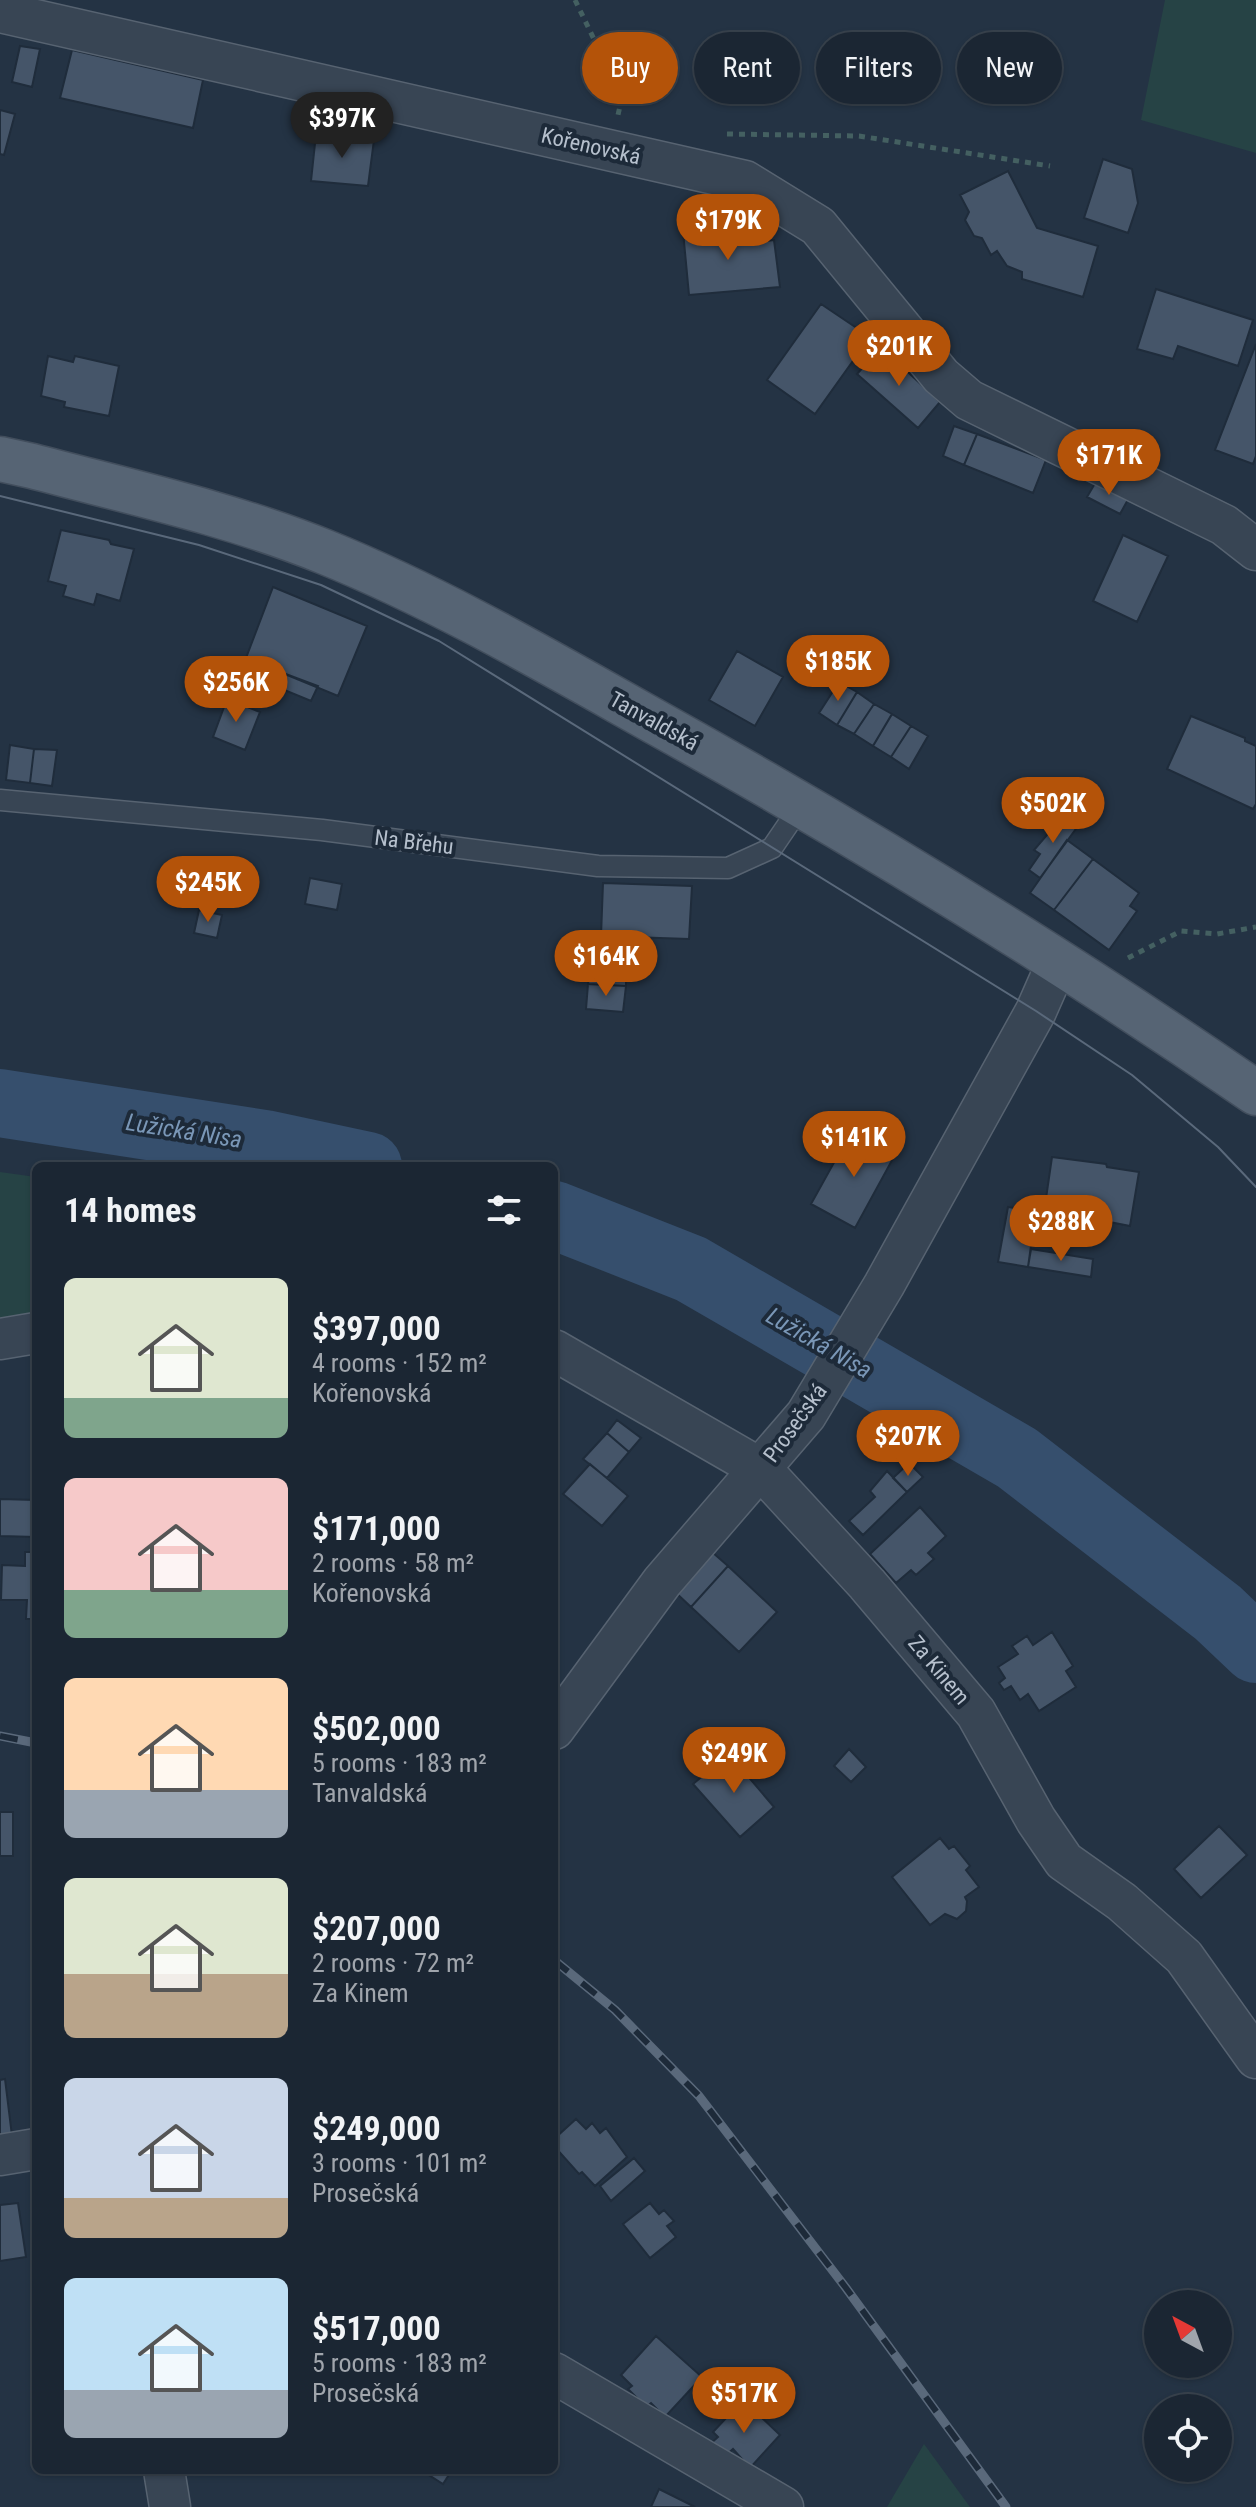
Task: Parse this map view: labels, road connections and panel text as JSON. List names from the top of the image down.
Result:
{
  "streets": {
    "main road": ["Tanvaldská"],
    "street": ["Kořenovská", "Prosečská", "Za Kinem"],
    "lane": ["Na Břehu"]
  },
  "crossings": [
    ["Tanvaldská", "Na Břehu"],
    ["Tanvaldská", "Prosečská"],
    ["Prosečská", "Za Kinem"]
  ],
  "water": ["Lužická Nisa"],
  "north": "top left",
  "page": {
    "chip": [
      "Buy",
      "Rent",
      "Filters",
      "New"
    ],
    "price": [
      "$397K",
      "$179K",
      "$201K",
      "$171K",
      "$185K",
      "$256K",
      "$502K",
      "$245K",
      "$164K",
      "$141K",
      "$288K",
      "$207K",
      "$249K",
      "$517K"
    ],
    "heading": "14 homes",
    "list": [
      {
        "name": "$397,000",
        "note": "4 rooms · 152 m² · Kořenovská"
      },
      {
        "name": "$171,000",
        "note": "2 rooms · 58 m² · Kořenovská"
      },
      {
        "name": "$502,000",
        "note": "5 rooms · 183 m² · Tanvaldská"
      },
      {
        "name": "$207,000",
        "note": "2 rooms · 72 m² · Za Kinem"
      },
      {
        "name": "$249,000",
        "note": "3 rooms · 101 m² · Prosečská"
      },
      {
        "name": "$517,000",
        "note": "5 rooms · 183 m² · Prosečská"
      }
    ]
  }
}
